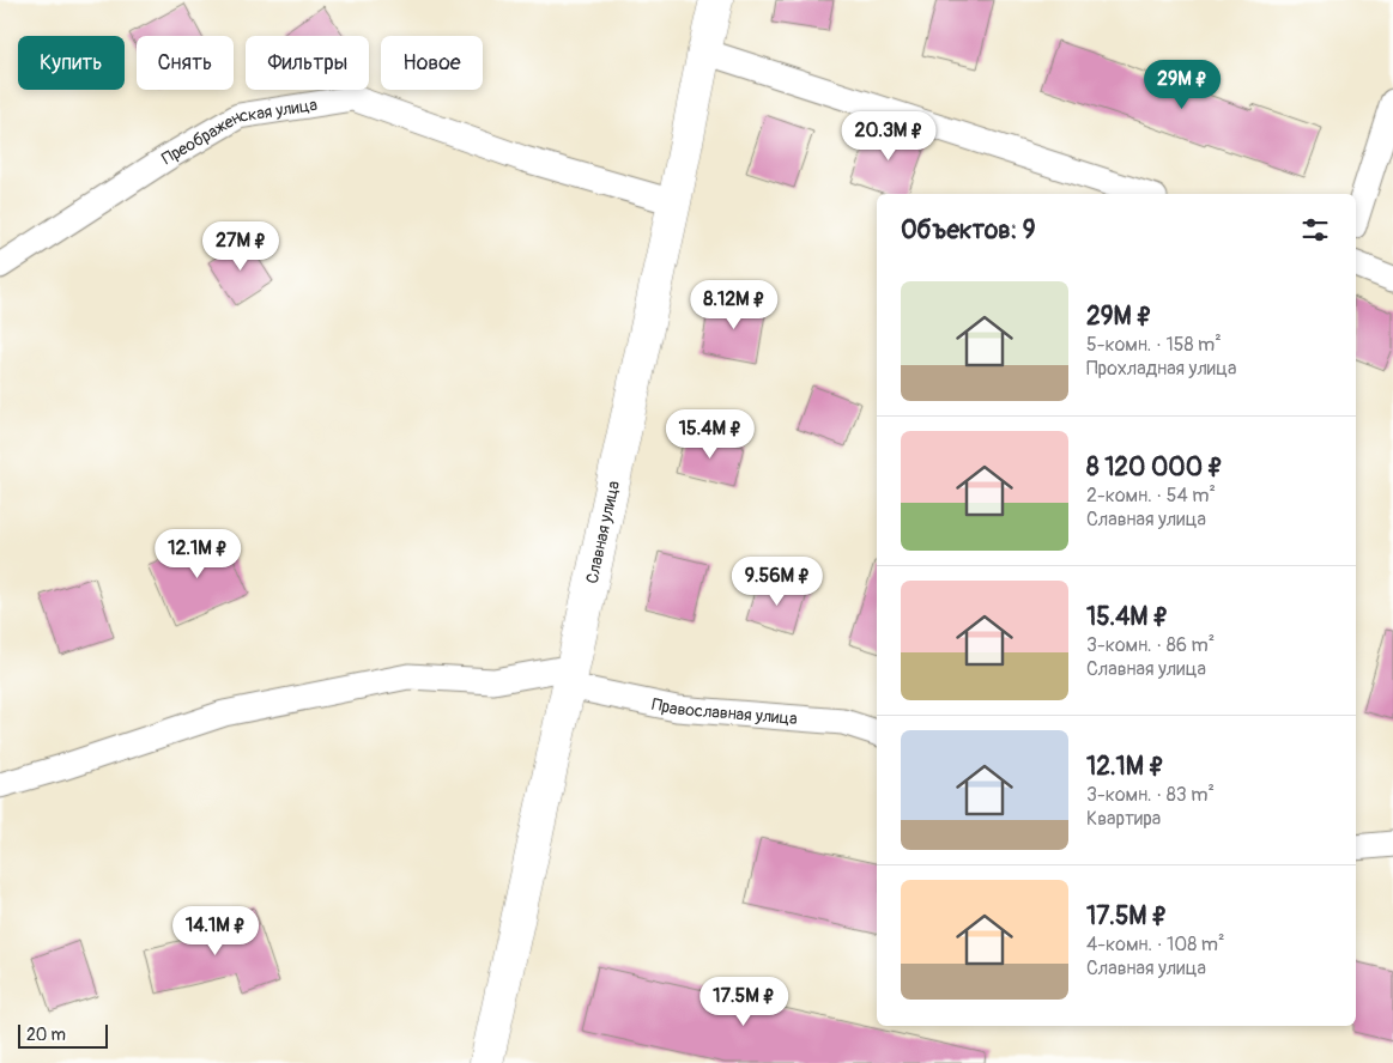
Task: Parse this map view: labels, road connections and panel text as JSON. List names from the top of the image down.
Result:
{
  "streets": {
    "street": ["Преображенская улица", "Славная улица", "Православная улица"]
  },
  "crossings": [
    ["Преображенская улица", "Славная улица"],
    ["Славная улица", "Православная улица"]
  ],
  "scale_bar": "20 m",
  "page": {
    "chip": [
      "Купить",
      "Снять",
      "Фильтры",
      "Новое"
    ],
    "price": [
      "29M ₽",
      "20.3M ₽",
      "27M ₽",
      "8.12M ₽",
      "15.4M ₽",
      "12.1M ₽",
      "9.56M ₽",
      "14.1M ₽",
      "17.5M ₽"
    ],
    "heading": "Объектов: 9",
    "list": [
      {
        "name": "29M ₽",
        "note": "5-комн. · 158 m² · Прохладная улица"
      },
      {
        "name": "8 120 000 ₽",
        "note": "2-комн. · 54 m² · Славная улица"
      },
      {
        "name": "15.4M ₽",
        "note": "3-комн. · 86 m² · Славная улица"
      },
      {
        "name": "12.1M ₽",
        "note": "3-комн. · 83 m² · Квартира"
      },
      {
        "name": "17.5M ₽",
        "note": "4-комн. · 108 m² · Славная улица"
      }
    ],
    "scale": "20 m"
  }
}
